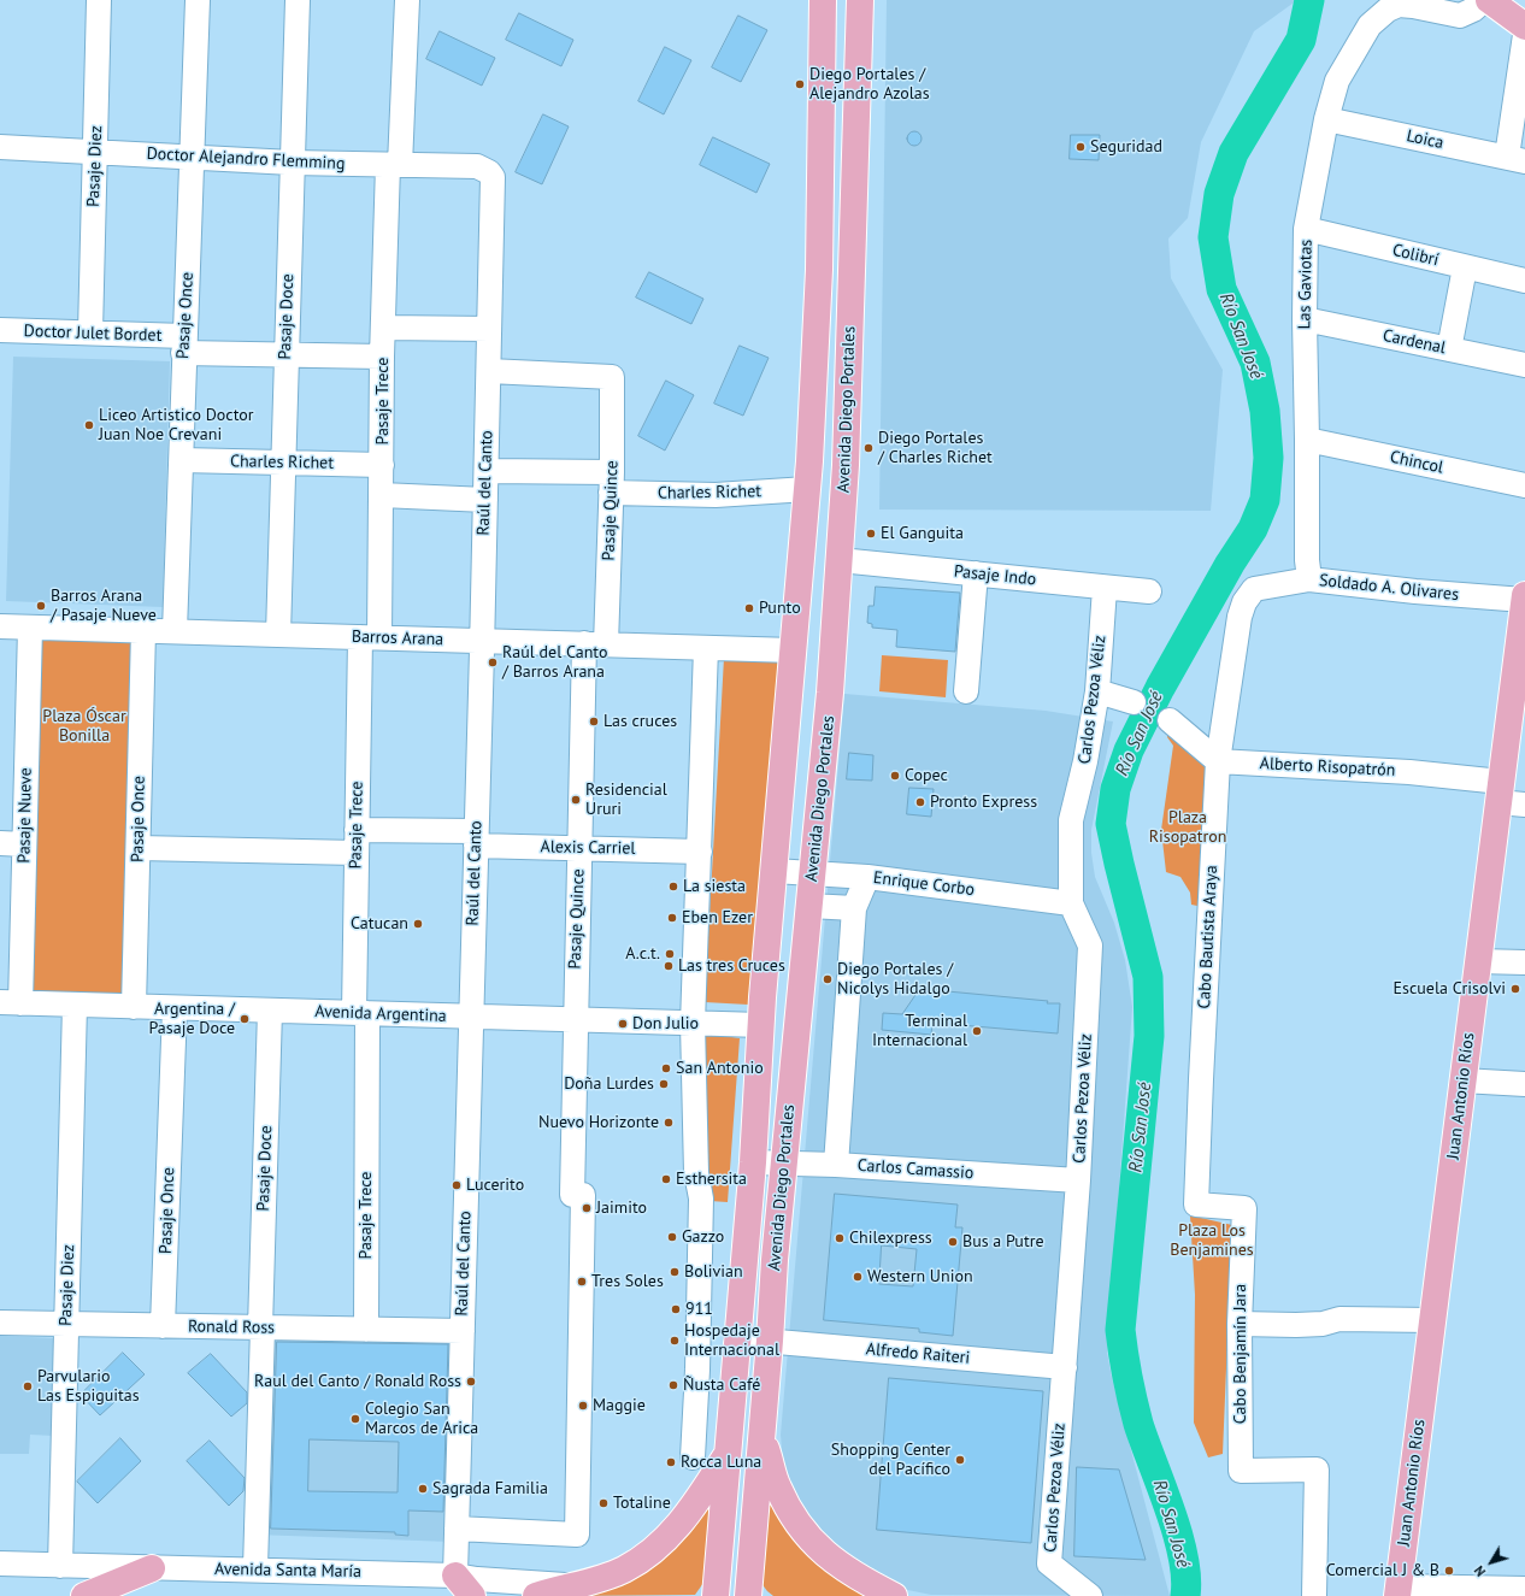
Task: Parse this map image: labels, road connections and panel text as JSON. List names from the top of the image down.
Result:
{
  "streets": {
    "main road": ["Avenida Diego Portales", "Juan Antonio Ríos"],
    "street": [
      "Loica",
      "Doctor Alejandro Flemming",
      "Pasaje Diez",
      "Colibrí",
      "Las Gaviotas",
      "Pasaje Once",
      "Pasaje Doce",
      "Doctor Julet Bordet",
      "Cardenal",
      "Pasaje Trece",
      "Charles Richet",
      "Chincol",
      "Raúl del Canto",
      "Pasaje Quince",
      "Pasaje Indo",
      "Soldado A. Olivares",
      "Barros Arana",
      "Carlos Pezoa Véliz",
      "Alberto Risopatrón",
      "Pasaje Nueve",
      "Alexis Carriel",
      "Enrique Corbo",
      "Cabo Bautista Araya",
      "Avenida Argentina",
      "Carlos Camassio",
      "Ronald Ross",
      "Alfredo Raiteri",
      "Cabo Benjamín Jara",
      "Avenida Santa María"
    ]
  },
  "crossings": [
    ["Loica", "Las Gaviotas"],
    ["Doctor Alejandro Flemming", "Pasaje Diez"],
    ["Doctor Alejandro Flemming", "Pasaje Once"],
    ["Doctor Alejandro Flemming", "Pasaje Doce"],
    ["Doctor Alejandro Flemming", "Pasaje Trece"],
    ["Doctor Alejandro Flemming", "Raúl del Canto"],
    ["Pasaje Diez", "Doctor Julet Bordet"],
    ["Pasaje Diez", "Avenida Argentina"],
    ["Pasaje Diez", "Ronald Ross"],
    ["Pasaje Diez", "Avenida Santa María"],
    ["Colibrí", "Las Gaviotas"],
    ["Las Gaviotas", "Cardenal"],
    ["Las Gaviotas", "Chincol"],
    ["Las Gaviotas", "Soldado A. Olivares"],
    ["Pasaje Once", "Doctor Julet Bordet"],
    ["Pasaje Once", "Charles Richet"],
    ["Pasaje Once", "Barros Arana"],
    ["Pasaje Once", "Avenida Argentina"],
    ["Pasaje Once", "Ronald Ross"],
    ["Pasaje Doce", "Doctor Julet Bordet"],
    ["Pasaje Doce", "Charles Richet"],
    ["Pasaje Doce", "Barros Arana"],
    ["Pasaje Doce", "Avenida Argentina"],
    ["Pasaje Doce", "Ronald Ross"],
    ["Pasaje Doce", "Avenida Santa María"],
    ["Doctor Julet Bordet", "Pasaje Trece"],
    ["Pasaje Trece", "Charles Richet"],
    ["Pasaje Trece", "Barros Arana"],
    ["Pasaje Trece", "Alexis Carriel"],
    ["Pasaje Trece", "Avenida Argentina"],
    ["Pasaje Trece", "Ronald Ross"],
    ["Avenida Diego Portales", "Charles Richet"],
    ["Avenida Diego Portales", "Pasaje Indo"],
    ["Avenida Diego Portales", "Barros Arana"],
    ["Avenida Diego Portales", "Enrique Corbo"],
    ["Avenida Diego Portales", "Avenida Argentina"],
    ["Avenida Diego Portales", "Carlos Camassio"],
    ["Avenida Diego Portales", "Alfredo Raiteri"],
    ["Charles Richet", "Raúl del Canto"],
    ["Charles Richet", "Pasaje Quince"],
    ["Raúl del Canto", "Pasaje Quince"],
    ["Raúl del Canto", "Barros Arana"],
    ["Raúl del Canto", "Alexis Carriel"],
    ["Raúl del Canto", "Avenida Argentina"],
    ["Raúl del Canto", "Ronald Ross"],
    ["Raúl del Canto", "Avenida Santa María"],
    ["Pasaje Quince", "Barros Arana"],
    ["Pasaje Quince", "Alexis Carriel"],
    ["Pasaje Quince", "Avenida Argentina"],
    ["Pasaje Indo", "Carlos Pezoa Véliz"],
    ["Soldado A. Olivares", "Cabo Bautista Araya"],
    ["Soldado A. Olivares", "Juan Antonio Ríos"],
    ["Barros Arana", "Pasaje Nueve"],
    ["Carlos Pezoa Véliz", "Enrique Corbo"],
    ["Carlos Pezoa Véliz", "Carlos Camassio"],
    ["Carlos Pezoa Véliz", "Alfredo Raiteri"],
    ["Alberto Risopatrón", "Cabo Bautista Araya"],
    ["Alberto Risopatrón", "Juan Antonio Ríos"],
    ["Pasaje Nueve", "Avenida Argentina"],
    ["Cabo Bautista Araya", "Cabo Benjamín Jara"]
  ],
  "water": ["Río San José"],
  "parks": ["Plaza Óscar Bonilla", "Plaza Risopatron", "Plaza Los Benjamines"],
  "places": [
    "Diego Portales / Alejandro Azolas",
    "Seguridad",
    "Liceo Artistico Doctor Juan Noe Crevani",
    "Diego Portales / Charles Richet",
    "El Ganguita",
    "Barros Arana / Pasaje Nueve",
    "Punto",
    "Raúl del Canto / Barros Arana",
    "Las cruces",
    "Copec",
    "Residencial Ururi",
    "Pronto Express",
    "La siesta",
    "Eben Ezer",
    "Catucan",
    "A.c.t.",
    "Las tres Cruces",
    "Diego Portales / Nicolys Hidalgo",
    "Escuela Crisolvi",
    "Argentina / Pasaje Doce",
    "Don Julio",
    "Terminal Internacional",
    "San Antonio",
    "Doña Lurdes",
    "Nuevo Horizonte",
    "Esthersita",
    "Lucerito",
    "Jaimito",
    "Gazzo",
    "Chilexpress",
    "Bus a Putre",
    "Bolivian",
    "Western Union",
    "Tres Soles",
    "911",
    "Hospedaje Internacional",
    "Raul del Canto / Ronald Ross",
    "Ñusta Café",
    "Parvulario Las Espiguitas",
    "Maggie",
    "Colegio San Marcos de Arica",
    "Shopping Center del Pacífico",
    "Rocca Luna",
    "Sagrada Familia",
    "Totaline",
    "Comercial J & B"
  ],
  "north": "bottom left"
}
